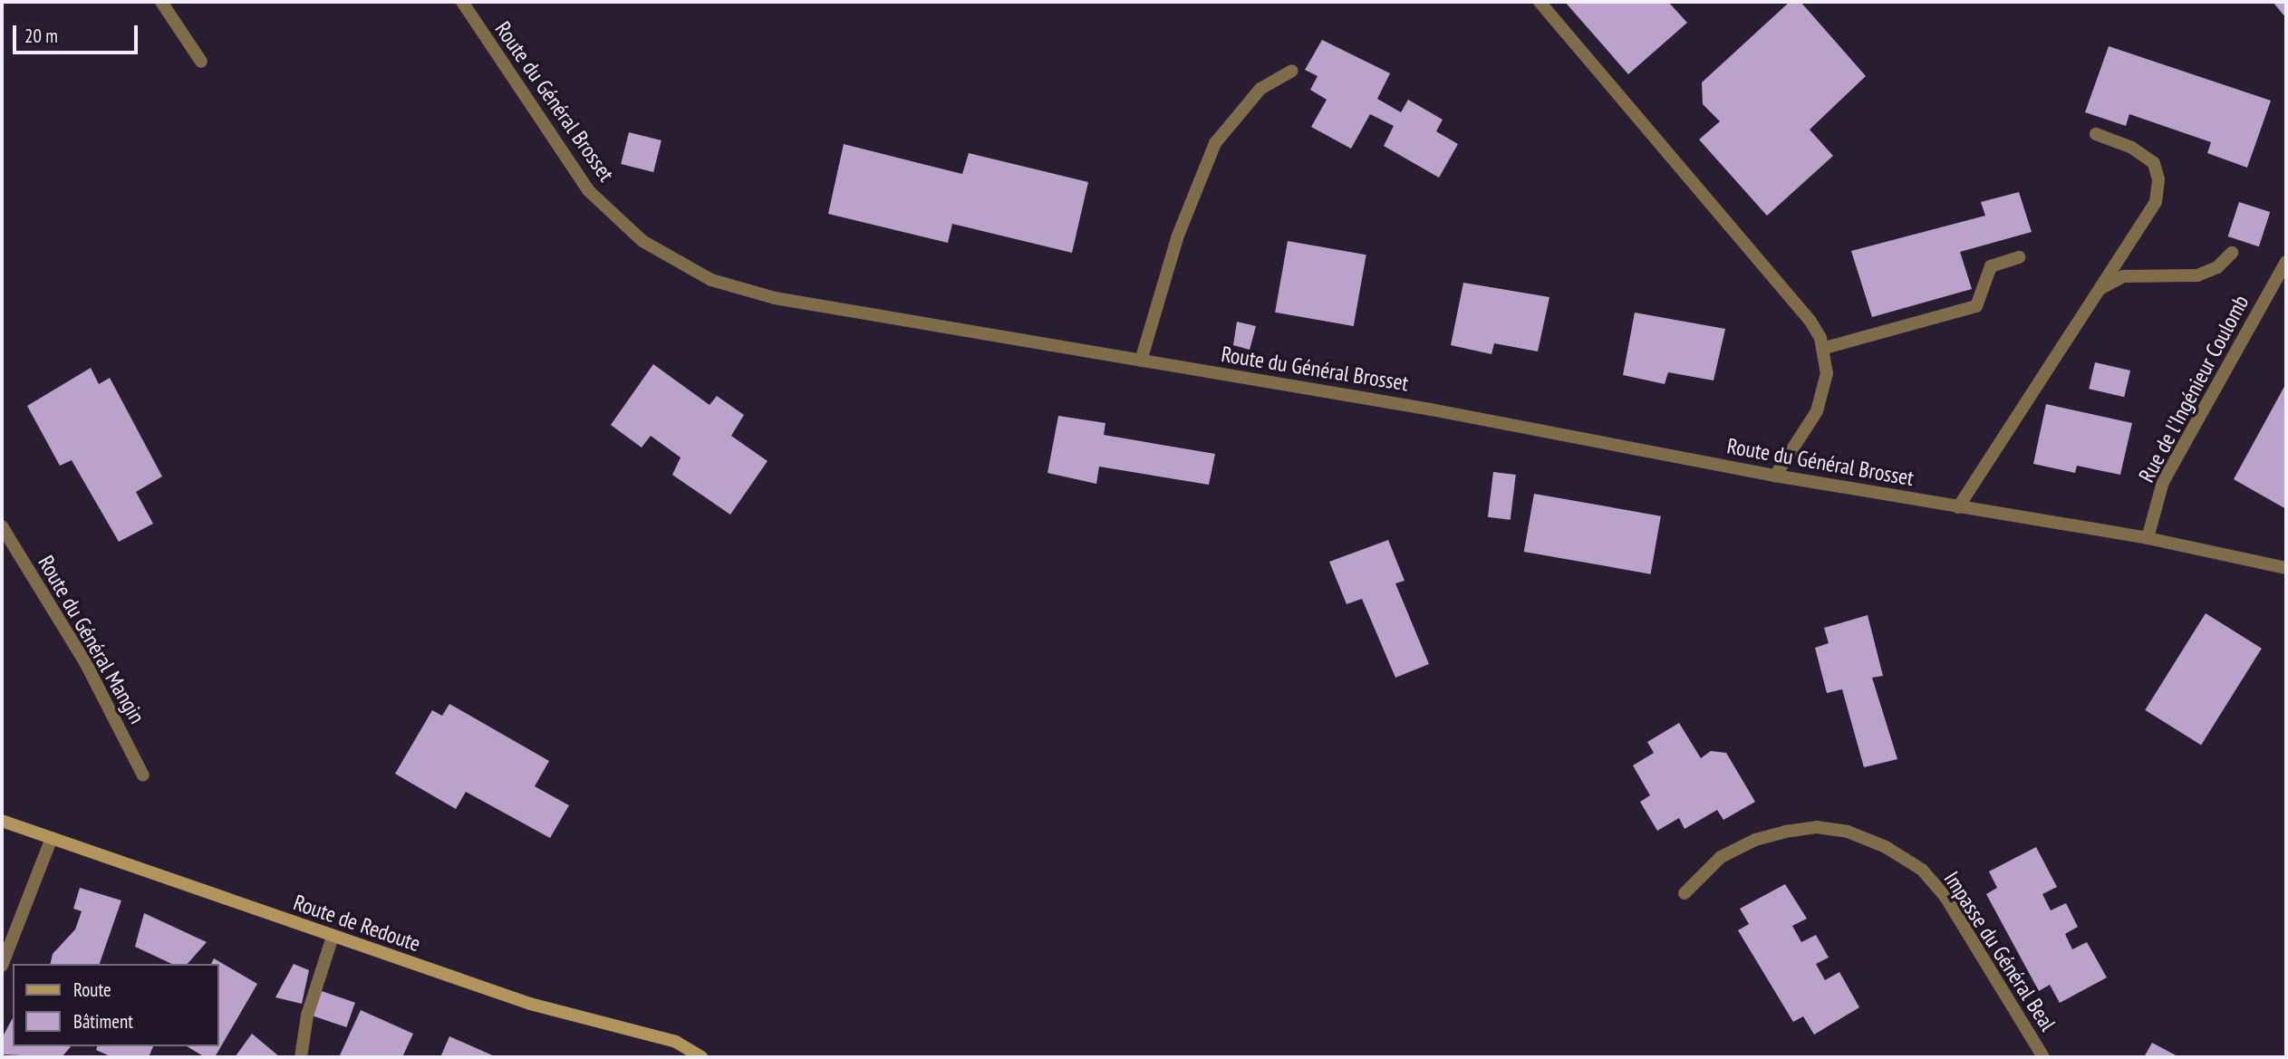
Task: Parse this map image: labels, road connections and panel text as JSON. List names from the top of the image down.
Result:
{
  "streets": {
    "main road": ["Route de Redoute"],
    "street": [
      "Route du Général Brosset",
      "Rue de l'Ingénieur Coulomb",
      "Route du Général Mangin",
      "Impasse du Général Beal"
    ]
  },
  "crossings": [
    ["Route du Général Brosset", "Rue de l'Ingénieur Coulomb"]
  ],
  "legend": ["Route", "Bâtiment"],
  "scale_bar": "20 m"
}
